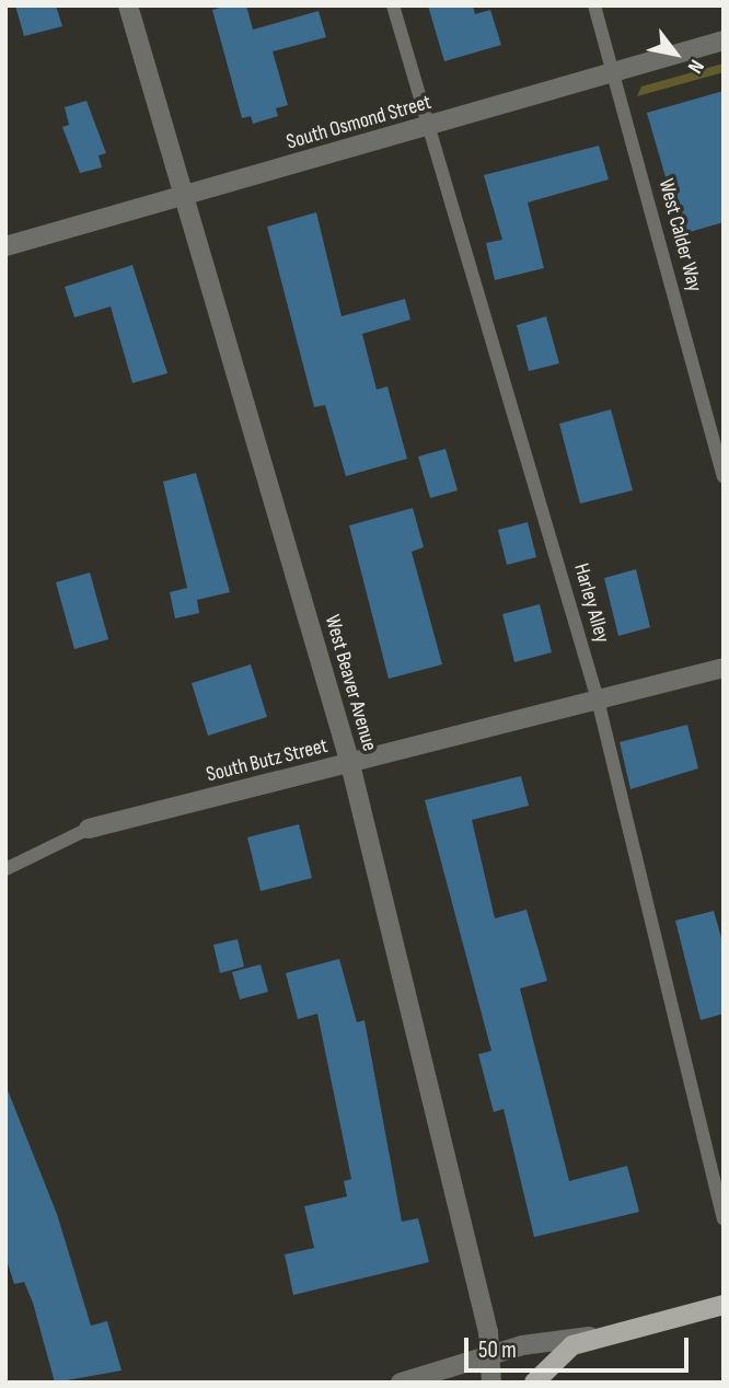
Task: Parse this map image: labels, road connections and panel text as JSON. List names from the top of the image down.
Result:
{
  "streets": {
    "street": ["South Osmond Street", "West Beaver Avenue", "South Butz Street"],
    "lane": ["West Calder Way", "Harley Alley"]
  },
  "crossings": [
    ["South Osmond Street", "West Calder Way"],
    ["South Osmond Street", "Harley Alley"],
    ["South Osmond Street", "West Beaver Avenue"],
    ["Harley Alley", "South Butz Street"],
    ["West Beaver Avenue", "South Butz Street"]
  ],
  "scale_bar": "50 m",
  "north": "bottom right"
}
